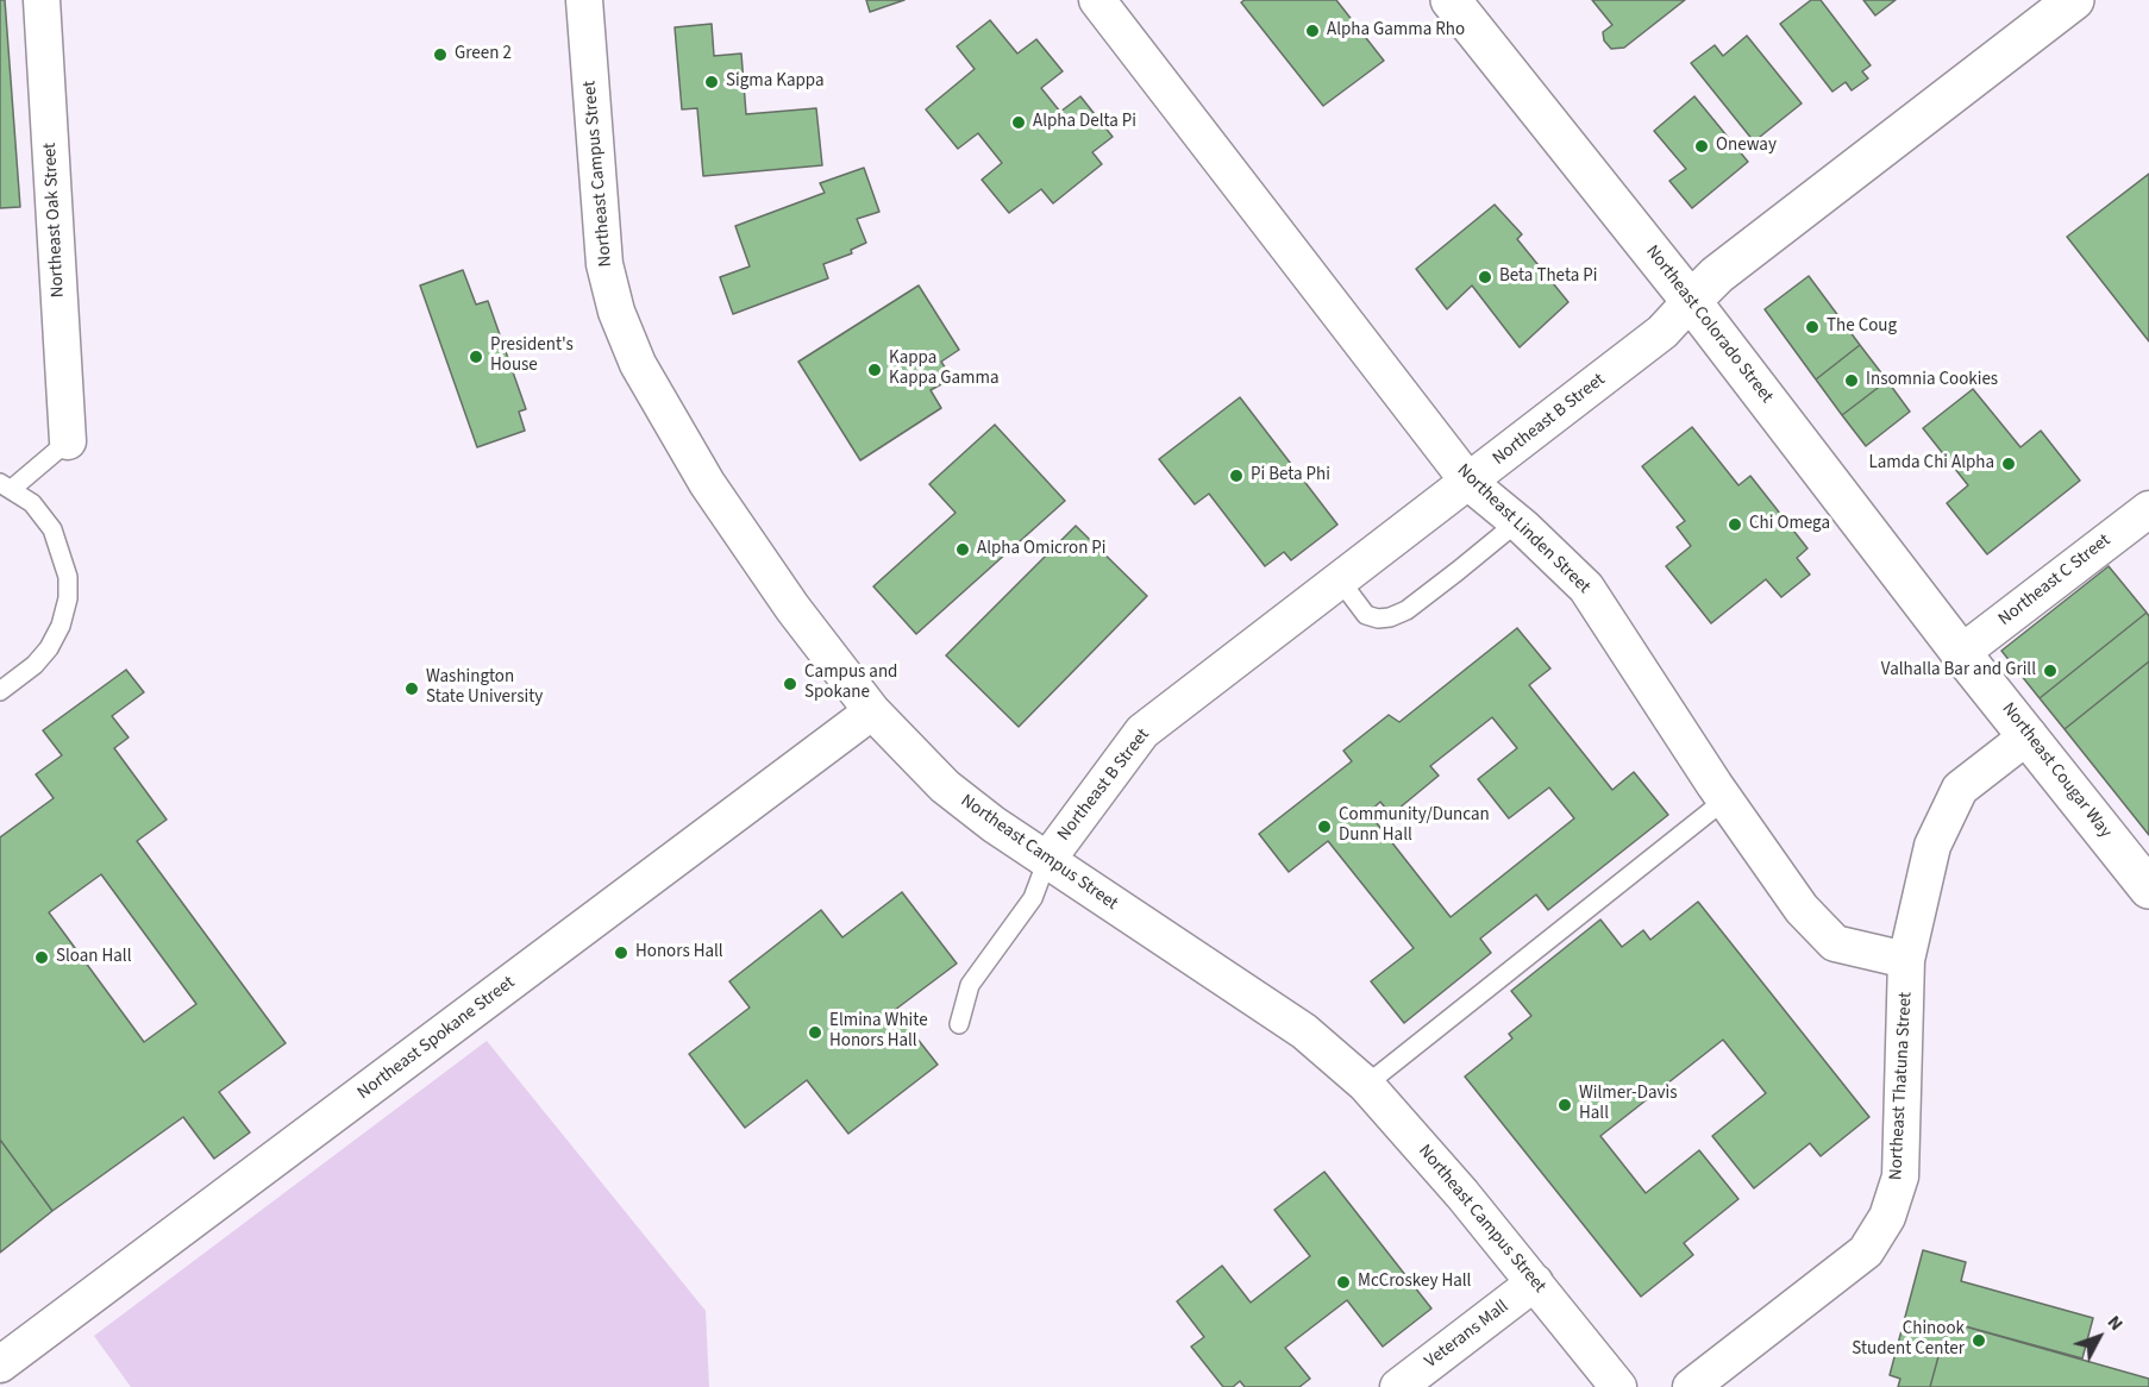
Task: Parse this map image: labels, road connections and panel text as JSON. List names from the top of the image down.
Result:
{
  "streets": {
    "street": [
      "Northeast Campus Street",
      "Northeast Oak Street",
      "Northeast Colorado Street",
      "Northeast B Street",
      "Northeast Linden Street",
      "Northeast C Street",
      "Northeast Cougar Way",
      "Northeast Spokane Street",
      "Northeast Thatuna Street",
      "Veterans Mall"
    ]
  },
  "crossings": [
    ["Northeast Campus Street", "Northeast B Street"],
    ["Northeast Campus Street", "Northeast Spokane Street"],
    ["Northeast Campus Street", "Veterans Mall"],
    ["Northeast Colorado Street", "Northeast B Street"],
    ["Northeast Colorado Street", "Northeast C Street"],
    ["Northeast Colorado Street", "Northeast Cougar Way"],
    ["Northeast B Street", "Northeast Linden Street"],
    ["Northeast Linden Street", "Northeast Thatuna Street"],
    ["Northeast C Street", "Northeast Cougar Way"],
    ["Northeast Cougar Way", "Northeast Thatuna Street"]
  ],
  "places": [
    "Alpha Gamma Rho",
    "Green 2",
    "Sigma Kappa",
    "Alpha Delta Pi",
    "Oneway",
    "Beta Theta Pi",
    "The Coug",
    "President's House",
    "Kappa Kappa Gamma",
    "Insomnia Cookies",
    "Lamda Chi Alpha",
    "Pi Beta Phi",
    "Chi Omega",
    "Alpha Omicron Pi",
    "Valhalla Bar and Grill",
    "Campus and Spokane",
    "Washington State University",
    "Community/Duncan Dunn Hall",
    "Honors Hall",
    "Sloan Hall",
    "Elmina White Honors Hall",
    "Wilmer-Davis Hall",
    "McCroskey Hall",
    "Chinook Student Center"
  ],
  "north": "top right"
}
